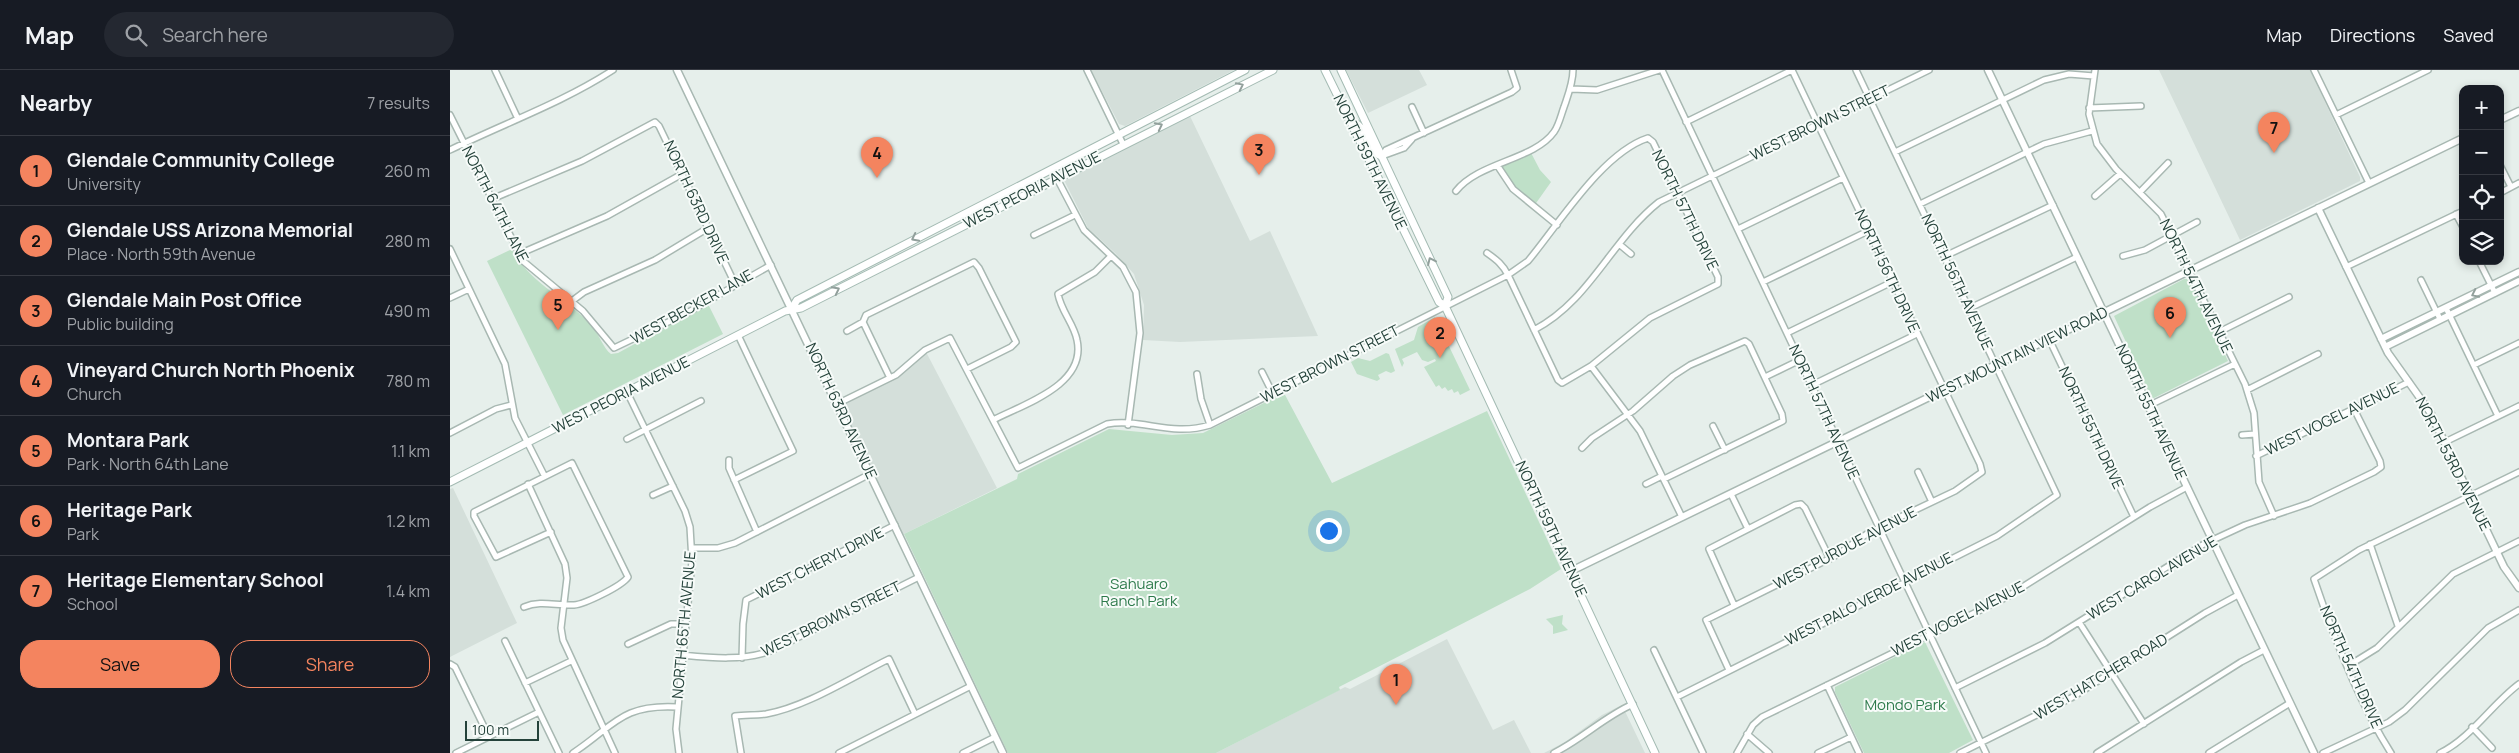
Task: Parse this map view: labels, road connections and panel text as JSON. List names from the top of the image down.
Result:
{
  "streets": {
    "main road": ["NORTH 59TH AVENUE", "WEST PEORIA AVENUE"],
    "street": [
      "WEST BROWN STREET",
      "NORTH 63RD DRIVE",
      "NORTH 64TH LANE",
      "NORTH 57TH DRIVE",
      "NORTH 56TH DRIVE",
      "NORTH 56TH AVENUE",
      "NORTH 54TH AVENUE",
      "WEST BECKER LANE",
      "WEST MOUNTAIN VIEW ROAD",
      "NORTH 63RD AVENUE",
      "NORTH 57TH AVENUE",
      "NORTH 55TH AVENUE",
      "WEST VOGEL AVENUE",
      "NORTH 55TH DRIVE",
      "NORTH 53RD AVENUE",
      "WEST PURDUE AVENUE",
      "WEST CHERYL DRIVE",
      "WEST CAROL AVENUE",
      "WEST PALO VERDE AVENUE",
      "NORTH 65TH AVENUE",
      "NORTH 54TH DRIVE",
      "WEST HATCHER ROAD"
    ]
  },
  "crossings": [
    ["WEST BROWN STREET", "NORTH 59TH AVENUE"],
    ["WEST BROWN STREET", "NORTH 57TH DRIVE"],
    ["WEST BROWN STREET", "NORTH 56TH DRIVE"],
    ["WEST BROWN STREET", "NORTH 56TH AVENUE"],
    ["WEST BROWN STREET", "NORTH 63RD AVENUE"],
    ["WEST BROWN STREET", "NORTH 57TH AVENUE"],
    ["WEST BROWN STREET", "WEST CHERYL DRIVE"],
    ["WEST BROWN STREET", "NORTH 65TH AVENUE"],
    ["NORTH 59TH AVENUE", "WEST MOUNTAIN VIEW ROAD"],
    ["WEST PEORIA AVENUE", "NORTH 63RD AVENUE"],
    ["WEST PEORIA AVENUE", "NORTH 65TH AVENUE"],
    ["NORTH 63RD DRIVE", "NORTH 64TH LANE"],
    ["NORTH 63RD DRIVE", "WEST BECKER LANE"],
    ["NORTH 64TH LANE", "WEST BECKER LANE"],
    ["NORTH 56TH DRIVE", "WEST MOUNTAIN VIEW ROAD"],
    ["NORTH 56TH DRIVE", "WEST PURDUE AVENUE"],
    ["NORTH 56TH AVENUE", "WEST MOUNTAIN VIEW ROAD"],
    ["NORTH 56TH AVENUE", "WEST PALO VERDE AVENUE"],
    ["NORTH 54TH AVENUE", "WEST MOUNTAIN VIEW ROAD"],
    ["NORTH 54TH AVENUE", "WEST VOGEL AVENUE"],
    ["NORTH 54TH AVENUE", "WEST CAROL AVENUE"],
    ["WEST BECKER LANE", "NORTH 63RD AVENUE"],
    ["WEST MOUNTAIN VIEW ROAD", "NORTH 57TH AVENUE"],
    ["WEST MOUNTAIN VIEW ROAD", "NORTH 55TH AVENUE"],
    ["WEST MOUNTAIN VIEW ROAD", "NORTH 55TH DRIVE"],
    ["WEST MOUNTAIN VIEW ROAD", "NORTH 53RD AVENUE"],
    ["NORTH 63RD AVENUE", "WEST CHERYL DRIVE"],
    ["NORTH 57TH AVENUE", "WEST VOGEL AVENUE"],
    ["NORTH 57TH AVENUE", "WEST PURDUE AVENUE"],
    ["NORTH 57TH AVENUE", "WEST CAROL AVENUE"],
    ["NORTH 57TH AVENUE", "WEST PALO VERDE AVENUE"],
    ["NORTH 57TH AVENUE", "WEST HATCHER ROAD"],
    ["NORTH 55TH AVENUE", "WEST VOGEL AVENUE"],
    ["NORTH 55TH AVENUE", "WEST CAROL AVENUE"],
    ["NORTH 55TH AVENUE", "WEST HATCHER ROAD"],
    ["WEST VOGEL AVENUE", "NORTH 55TH DRIVE"],
    ["WEST VOGEL AVENUE", "NORTH 53RD AVENUE"],
    ["WEST VOGEL AVENUE", "WEST CAROL AVENUE"],
    ["WEST PURDUE AVENUE", "WEST PALO VERDE AVENUE"]
  ],
  "parks": ["Sahuaro Ranch Park", "Mondo Park"],
  "scale_bar": "100 m",
  "page": {
    "header": "Map",
    "search": "Search here",
    "nav": ["Map", "Directions", "Saved"],
    "heading": ["Nearby", "7 results"],
    "map_buttons": ["+", "−"],
    "pins": [
      "7",
      "3",
      "4",
      "5",
      "6",
      "2",
      "1"
    ],
    "list": [
      {
        "mark": "1",
        "name": "Glendale Community College",
        "note": "University",
        "value": "260 m"
      },
      {
        "mark": "2",
        "name": "Glendale USS Arizona Memorial",
        "note": "Place · North 59th Avenue",
        "value": "280 m"
      },
      {
        "mark": "3",
        "name": "Glendale Main Post Office",
        "note": "Public building",
        "value": "490 m"
      },
      {
        "mark": "4",
        "name": "Vineyard Church North Phoenix",
        "note": "Church",
        "value": "780 m"
      },
      {
        "mark": "5",
        "name": "Montara Park",
        "note": "Park · North 64th Lane",
        "value": "1.1 km"
      },
      {
        "mark": "6",
        "name": "Heritage Park",
        "note": "Park",
        "value": "1.2 km"
      },
      {
        "mark": "7",
        "name": "Heritage Elementary School",
        "note": "School",
        "value": "1.4 km"
      }
    ],
    "buttons": ["Save", "Share"],
    "scale": "100 m"
  }
}
